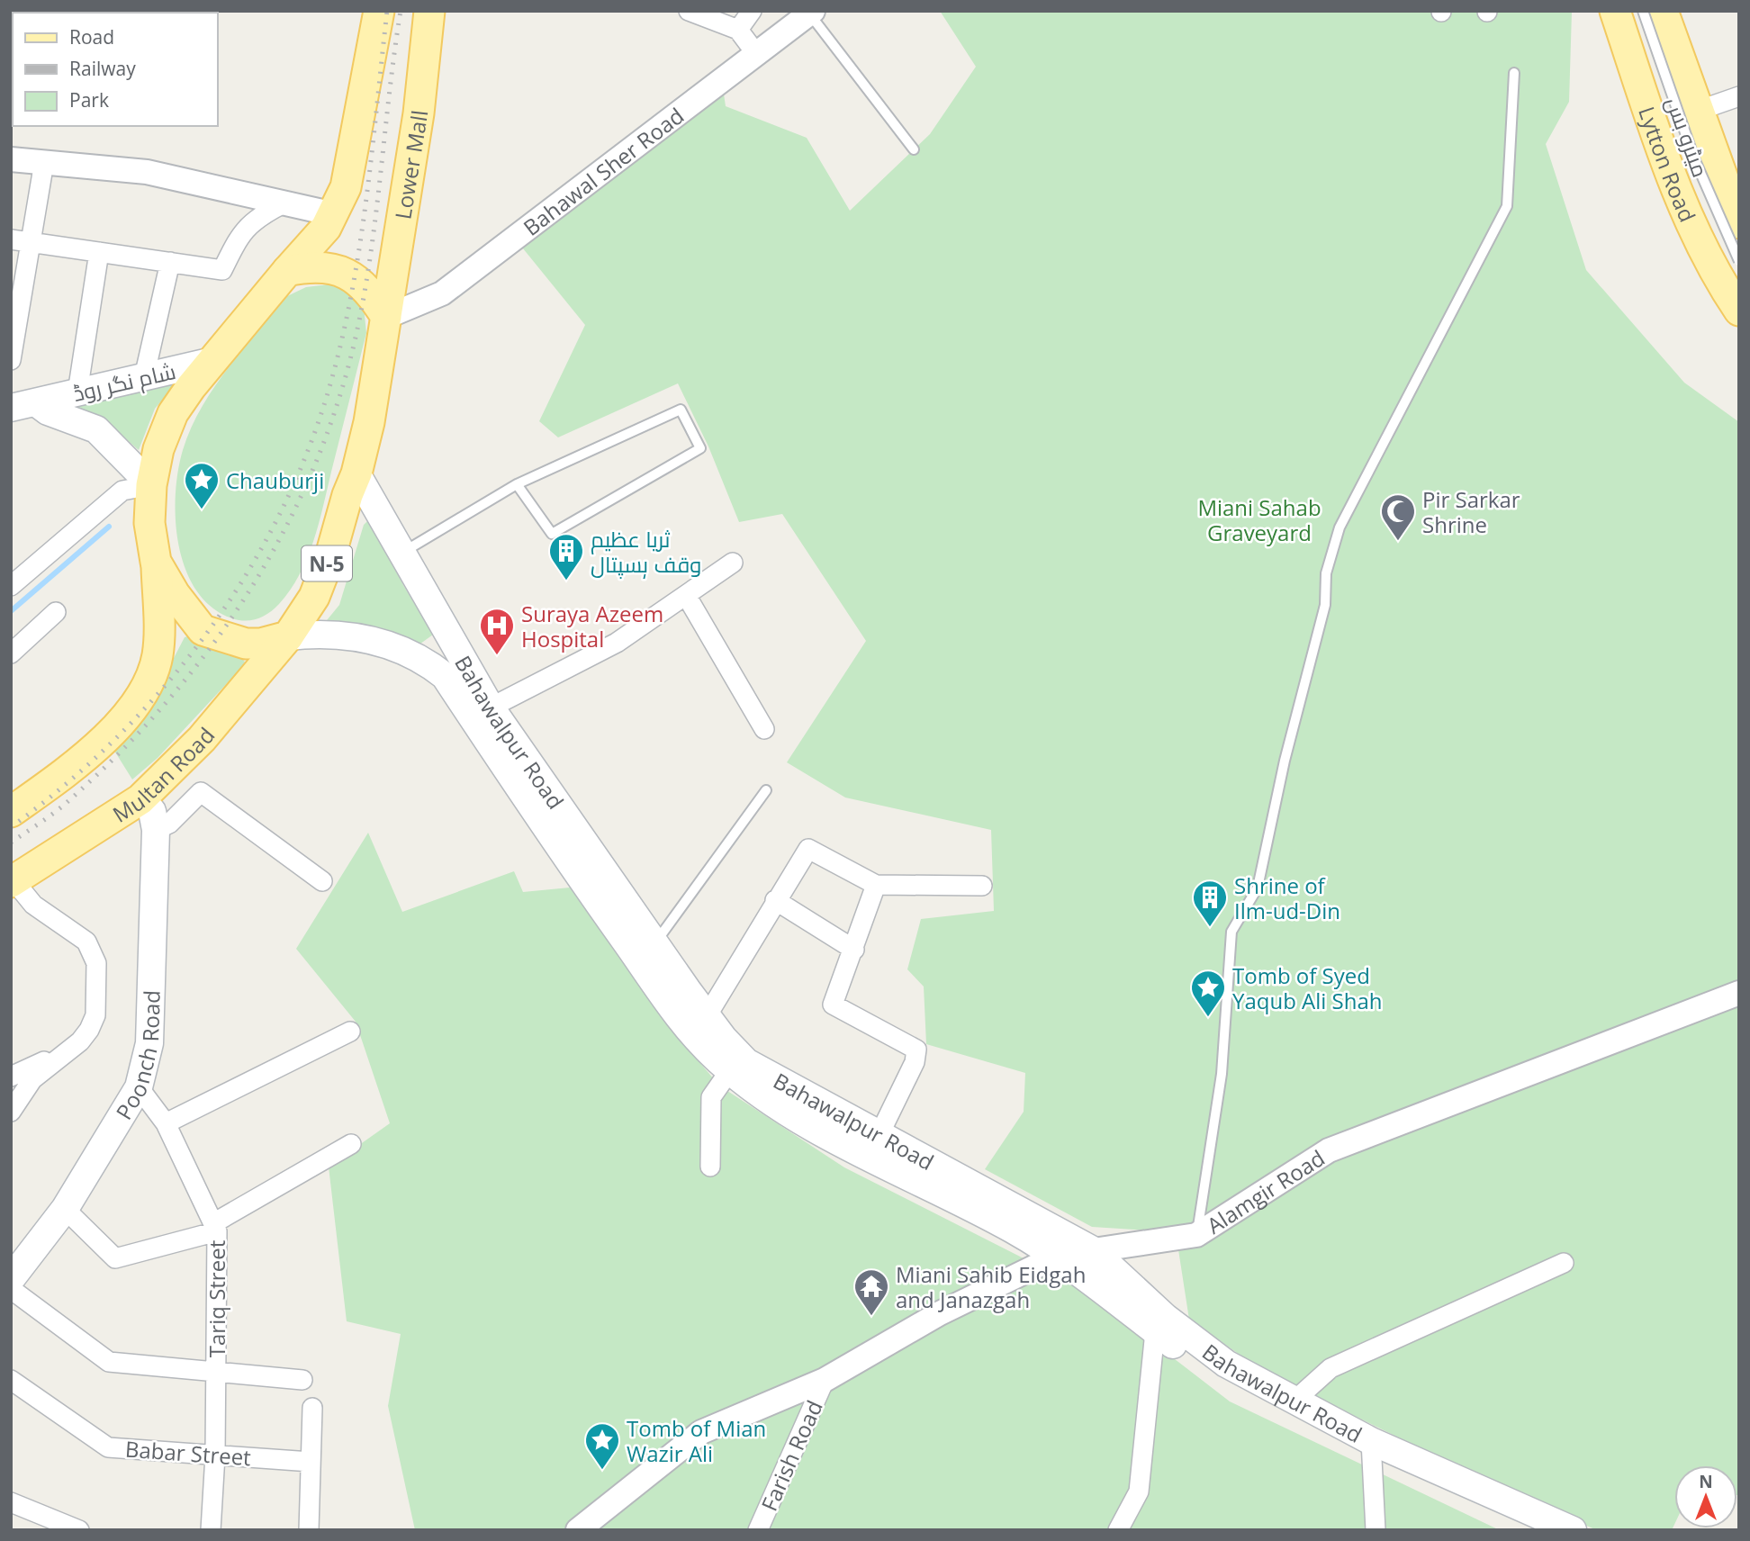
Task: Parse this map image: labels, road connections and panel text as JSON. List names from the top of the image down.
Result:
{
  "streets": {
    "main road": [
      "Lower Mall",
      "Lytton Road",
      "شام نگر روڈ",
      "N-5",
      "Bahawalpur Road",
      "Multan Road",
      "Poonch Road"
    ],
    "street": [
      "Bahawal Sher Road",
      "Alamgir Road",
      "Tariq Street",
      "Babar Street",
      "Farish Road"
    ],
    "lane": ["میٹرو بس"]
  },
  "crossings": [
    ["Lower Mall", "Bahawal Sher Road"],
    ["Lower Mall", "N-5"],
    ["Bahawal Sher Road", "N-5"],
    ["N-5", "Bahawalpur Road"],
    ["N-5", "Multan Road"],
    ["Bahawalpur Road", "Multan Road"],
    ["Bahawalpur Road", "Alamgir Road"],
    ["Multan Road", "Poonch Road"],
    ["Poonch Road", "Tariq Street"],
    ["Alamgir Road", "Farish Road"],
    ["Tariq Street", "Babar Street"]
  ],
  "parks": ["Miani Sahab Graveyard"],
  "places": {
    "place": ["Chauburji", "Tomb of Syed Yaqub Ali Shah", "Tomb of Mian Wazir Ali"],
    "mosque": ["Pir Sarkar Shrine"],
    "building": ["ثریا عظیم وقف ہسپتال", "Shrine of Ilm-ud-Din"],
    "hospital": ["Suraya Azeem Hospital"],
    "temple": ["Miani Sahib Eidgah and Janazgah"]
  },
  "legend": ["Road", "Railway", "Park"],
  "north": "top"
}
